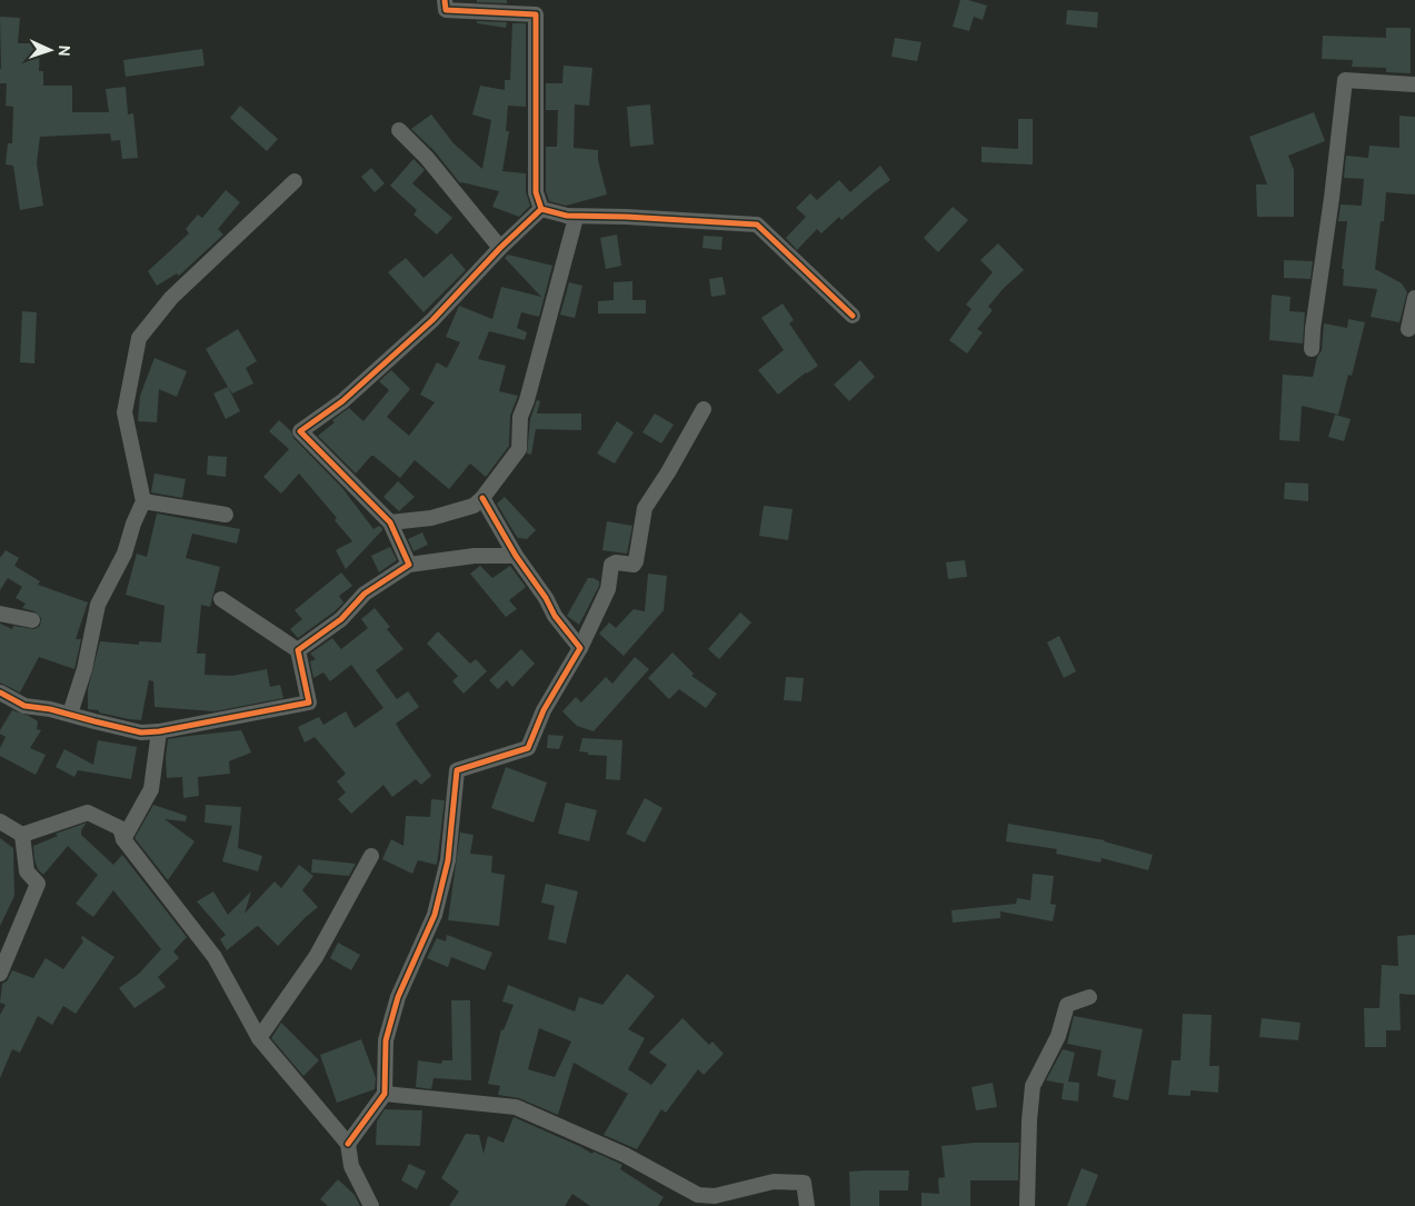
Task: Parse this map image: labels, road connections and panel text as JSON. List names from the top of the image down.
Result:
{
  "north": "right"
}
